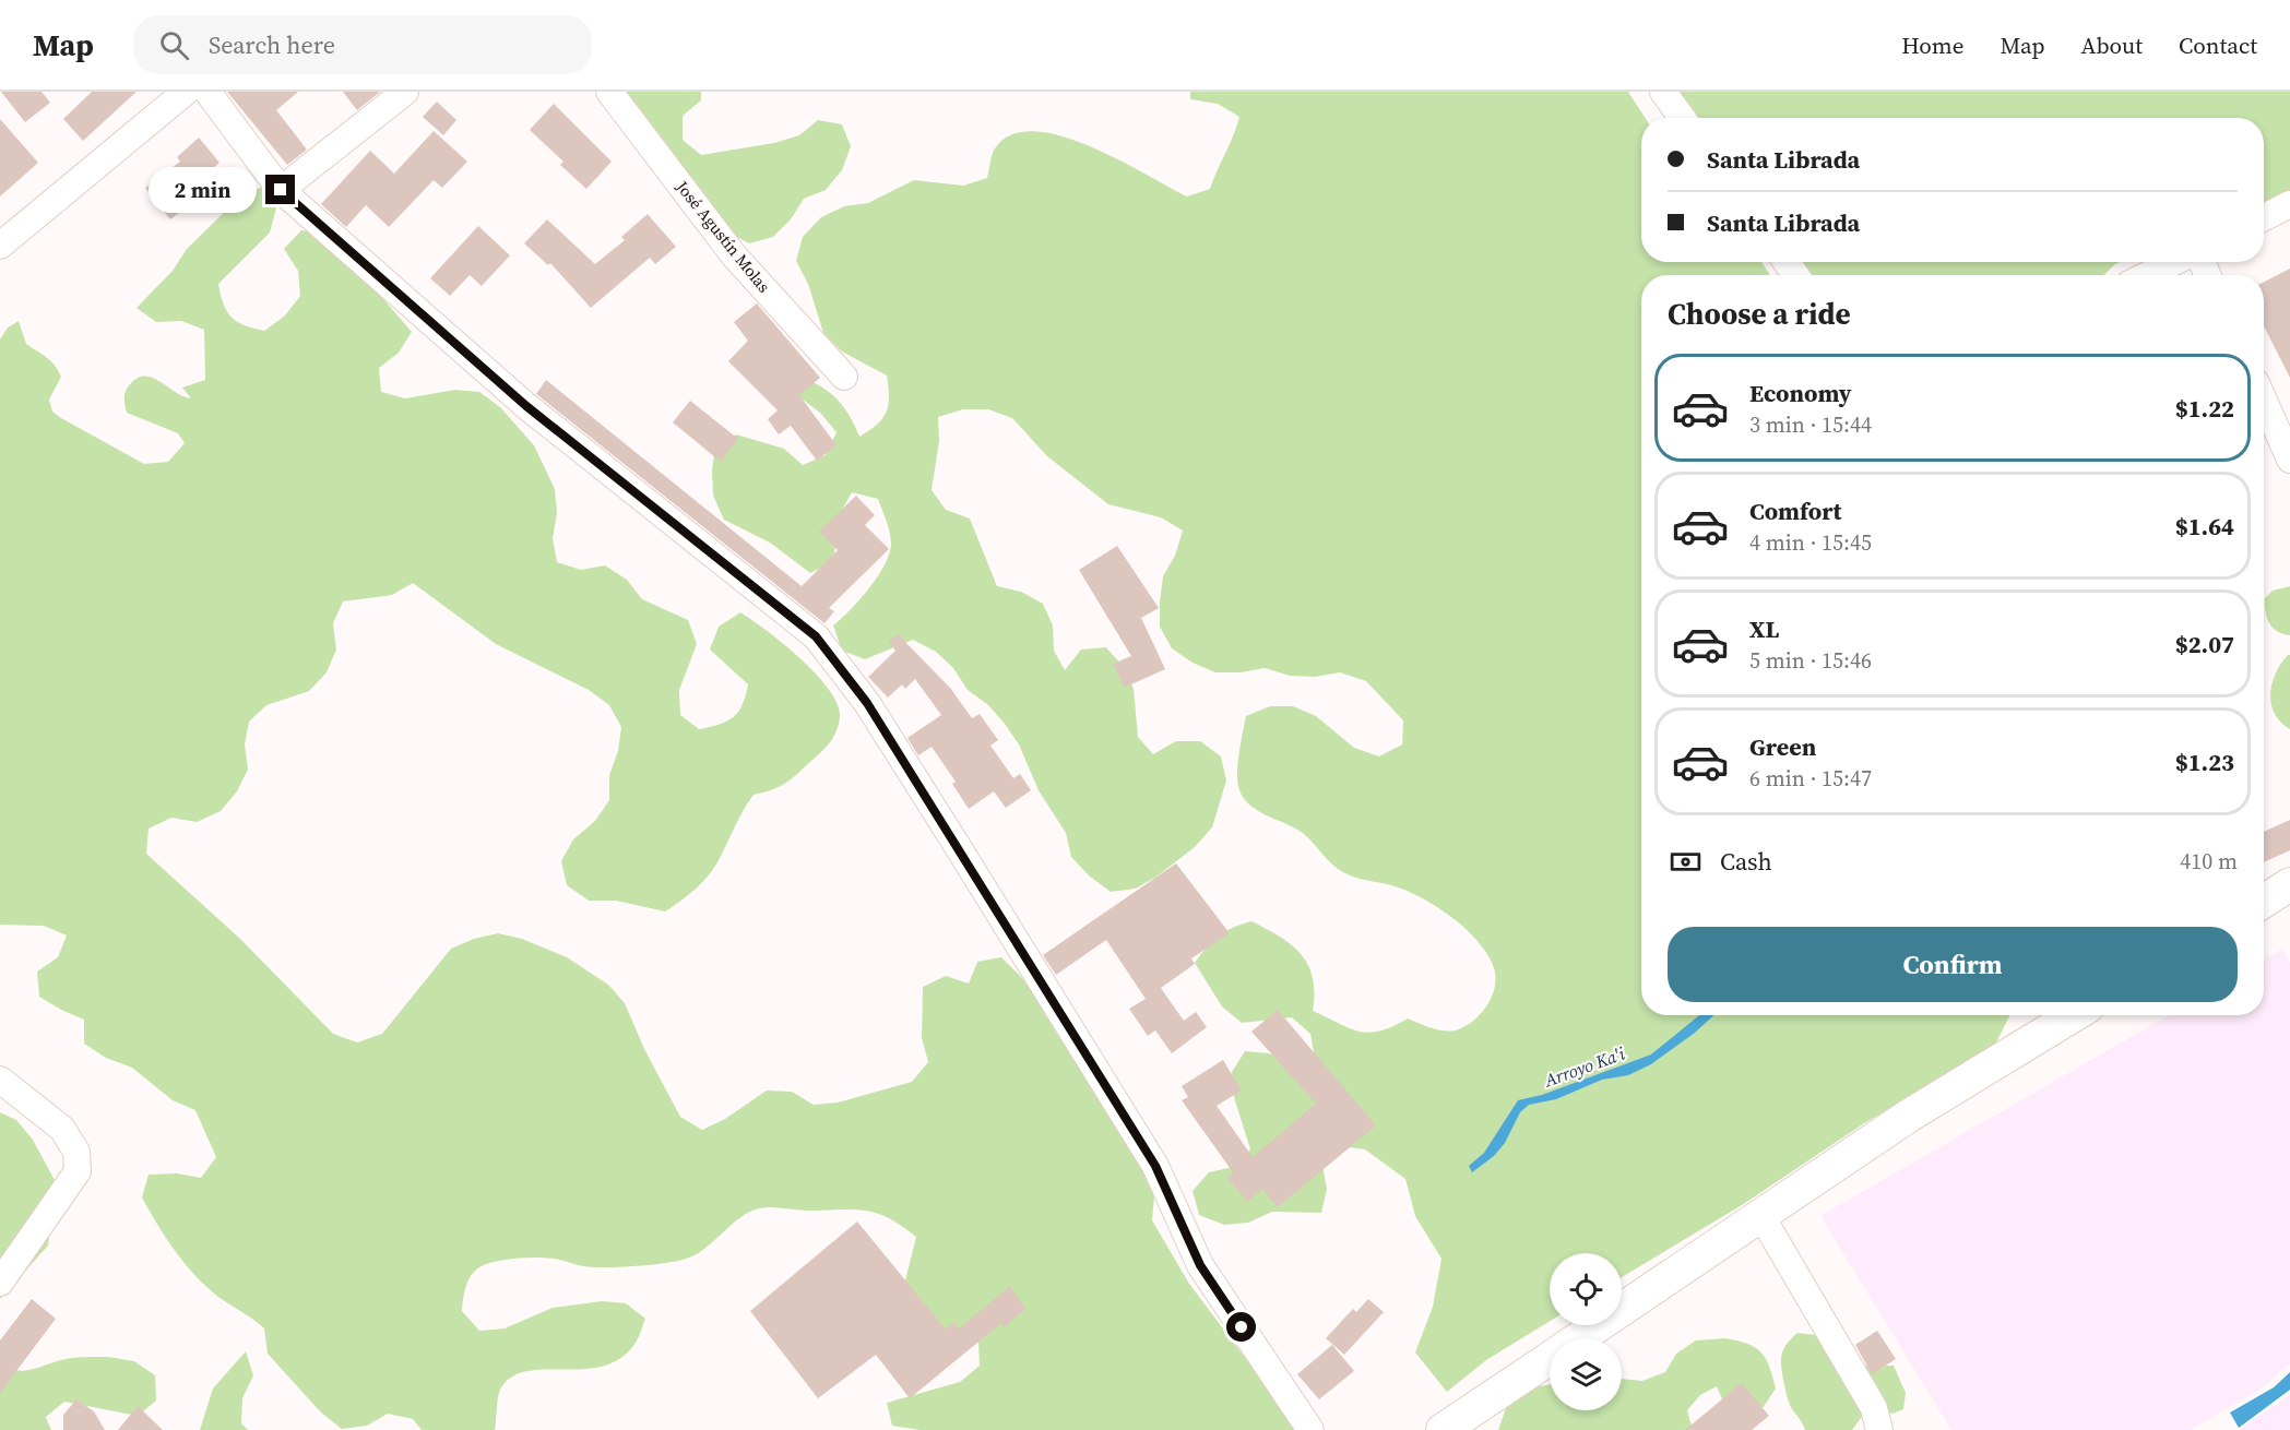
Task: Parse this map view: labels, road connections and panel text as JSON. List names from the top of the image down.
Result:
{
  "streets": {
    "street": ["José Agustín Molas"]
  },
  "water": ["Arroyo Ka'i"],
  "page": {
    "header": "Map",
    "search": "Search here",
    "nav": [
      "Home",
      "Map",
      "About",
      "Contact"
    ],
    "banner": ["Santa Librada", "Santa Librada"],
    "bubble": "2 min",
    "heading": "Choose a ride",
    "list": [
      {
        "name": "Economy",
        "note": "3 min · 15:44",
        "value": "$1.22"
      },
      {
        "name": "Comfort",
        "note": "4 min · 15:45",
        "value": "$1.64"
      },
      {
        "name": "XL",
        "note": "5 min · 15:46",
        "value": "$2.07"
      },
      {
        "name": "Green",
        "note": "6 min · 15:47",
        "value": "$1.23"
      }
    ],
    "pay": ["Cash", "410 m"],
    "buttons": "Confirm"
  }
}
